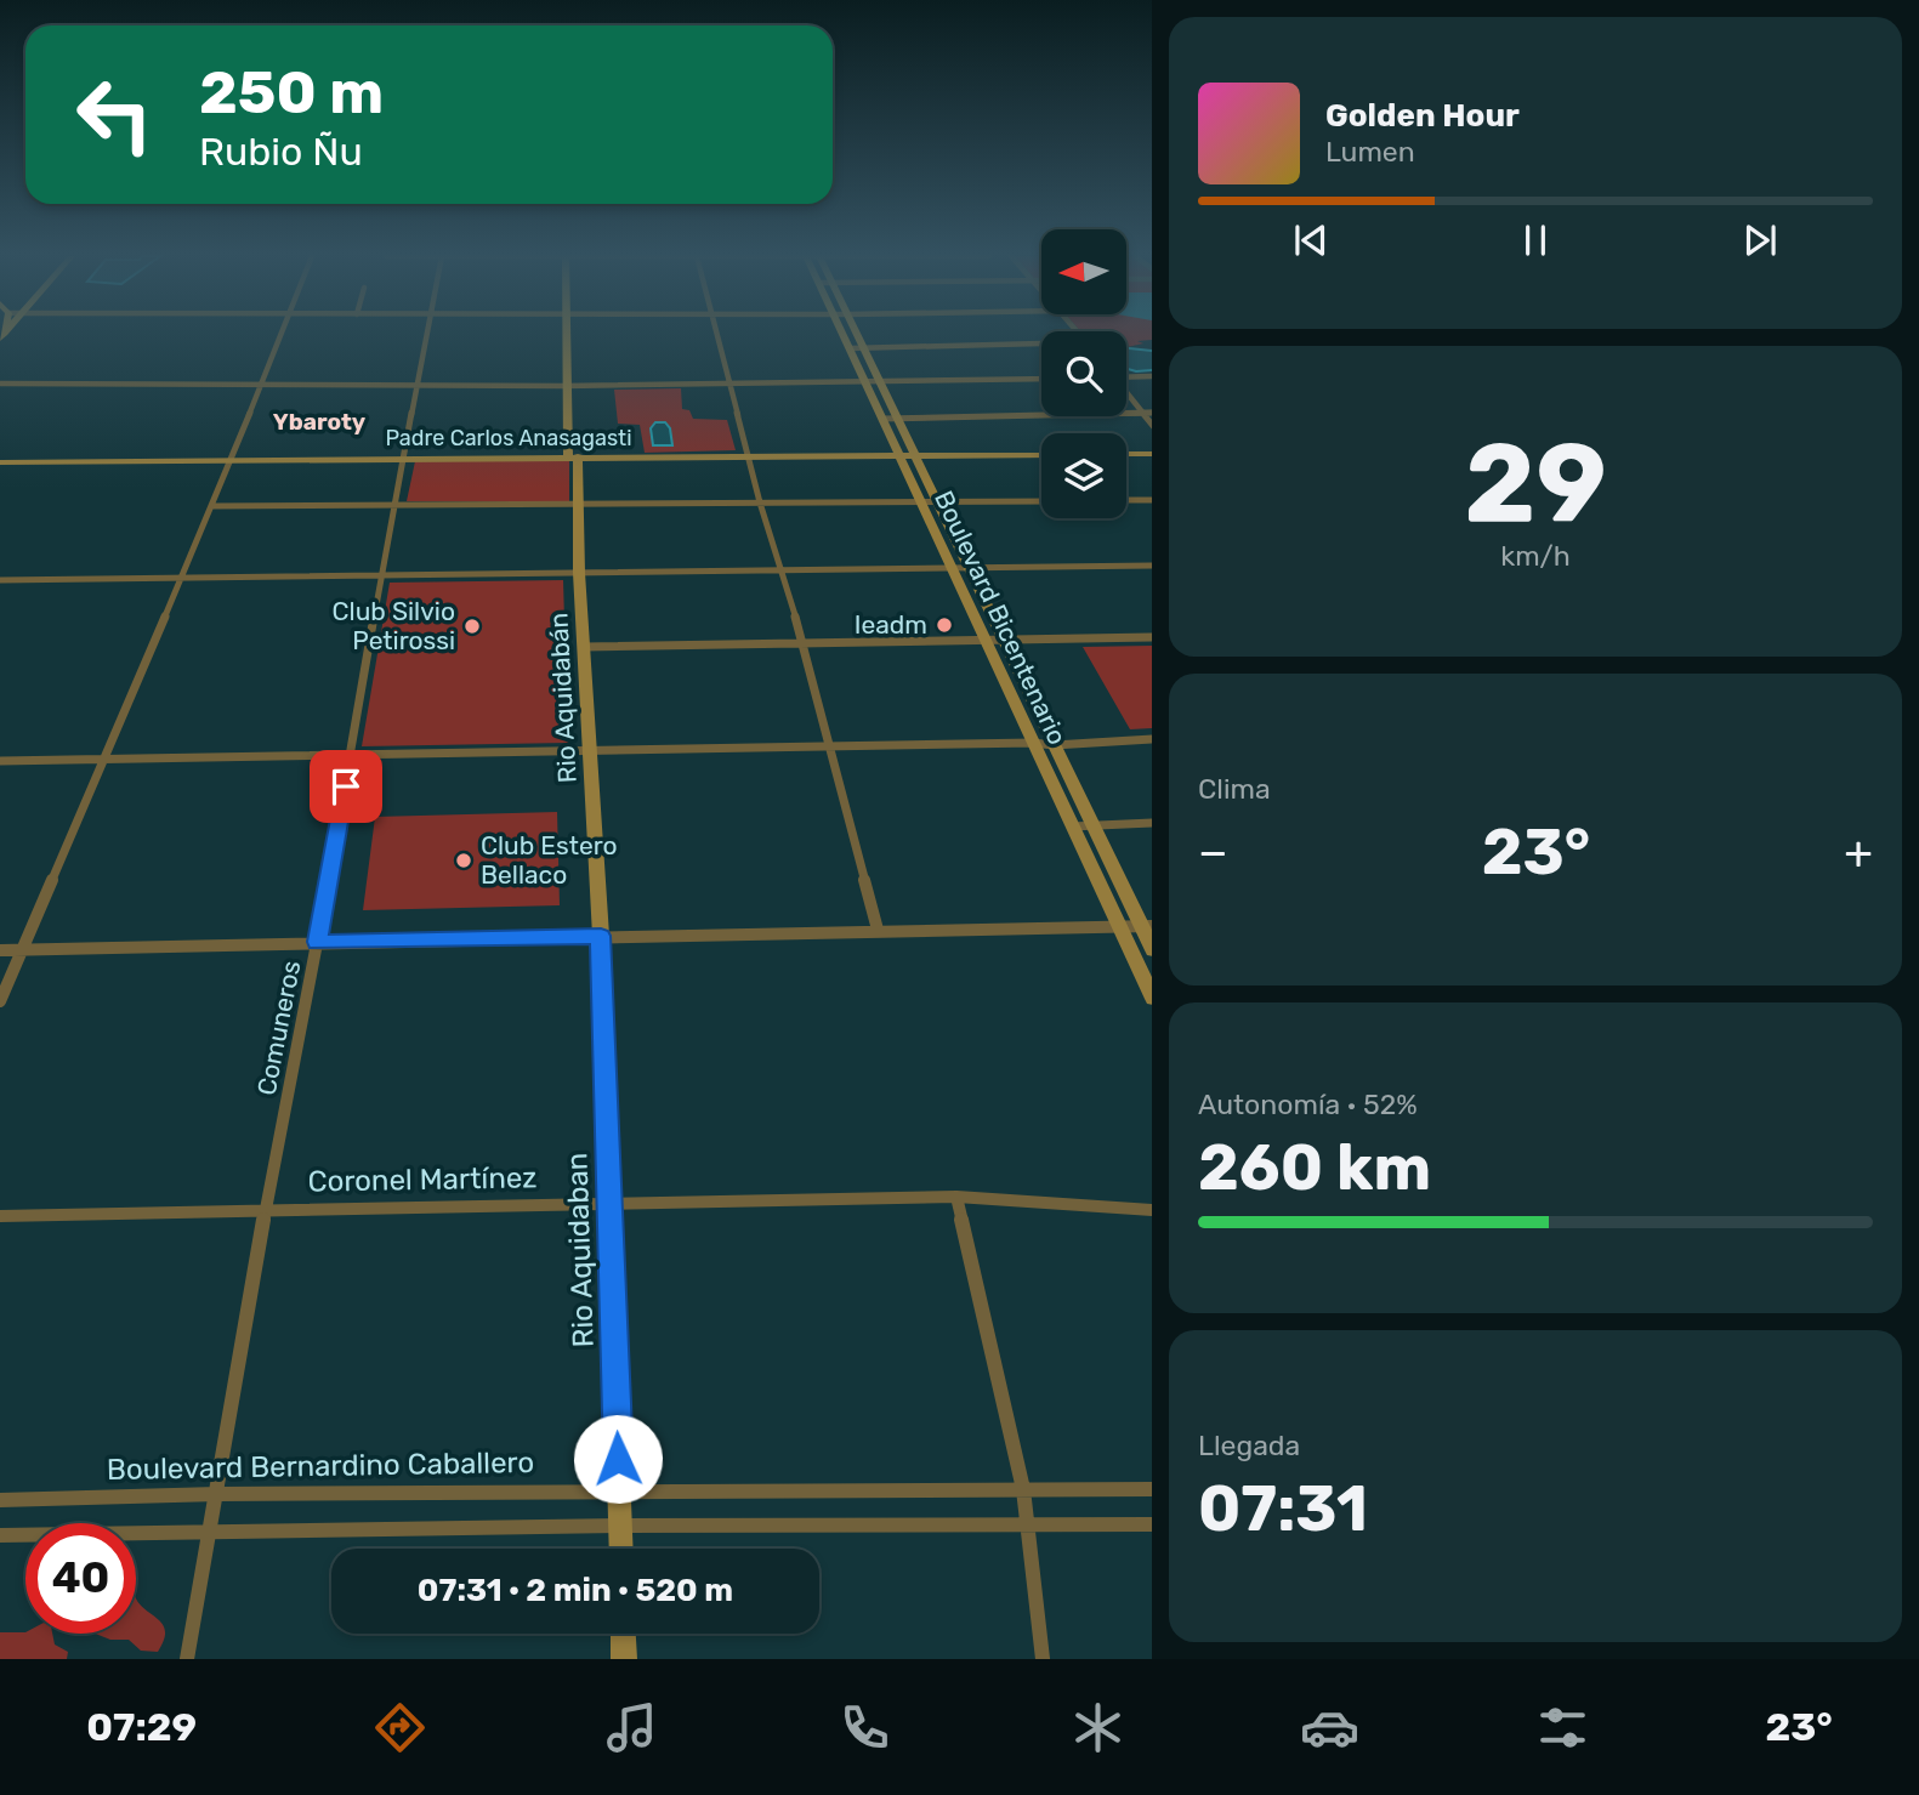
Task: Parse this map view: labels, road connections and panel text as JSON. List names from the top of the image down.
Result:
{
  "streets": {
    "main road": [
      "Padre Carlos Anasagasti",
      "Boulevard Bicentenario",
      "Rio Aquidabán",
      "Rio Aquidaban"
    ],
    "street": ["Comuneros", "Coronel Martínez", "Boulevard Bernardino Caballero"]
  },
  "crossings": [
    ["Padre Carlos Anasagasti", "Boulevard Bicentenario"],
    ["Padre Carlos Anasagasti", "Rio Aquidabán"],
    ["Padre Carlos Anasagasti", "Comuneros"],
    ["Rio Aquidabán", "Rio Aquidaban"],
    ["Comuneros", "Coronel Martínez"],
    ["Comuneros", "Boulevard Bernardino Caballero"],
    ["Coronel Martínez", "Rio Aquidaban"],
    ["Rio Aquidaban", "Boulevard Bernardino Caballero"]
  ],
  "districts": ["Ybaroty"],
  "places": ["Ieadm", "Club Silvio Petirossi", "Club Estero Bellaco"],
  "north": "left",
  "page": {
    "turn": ["250 m", "Rubio Ñu"],
    "song": ["Golden Hour", "Lumen"],
    "tile": [
      ["29", "km/h"],
      "Clima",
      ["Autonomía · 52%", "260 km"],
      ["Llegada", "07:31"]
    ],
    "heat": ["−", "23°", "+"],
    "limit": "40",
    "trip": "07:31 · 2 min · 520 m",
    "tabs": ["07:29", "23°"]
  }
}
